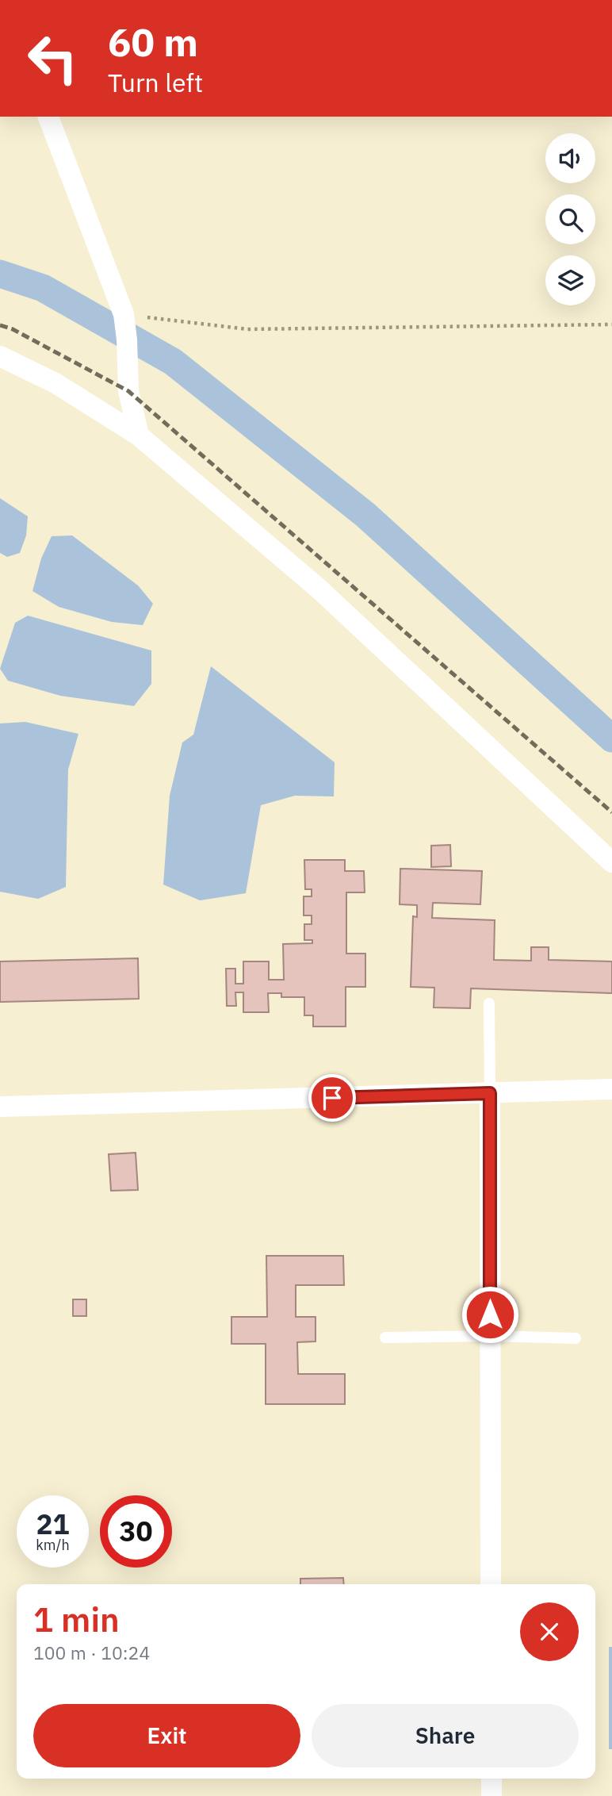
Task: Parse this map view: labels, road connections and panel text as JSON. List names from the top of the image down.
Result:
{
  "page": {
    "turn": ["60 m", "Turn left"],
    "speed": "21 km/h",
    "limit": "30",
    "heading": ["1 min", "100 m · 10:24"],
    "buttons": ["Exit", "Share"]
  }
}
